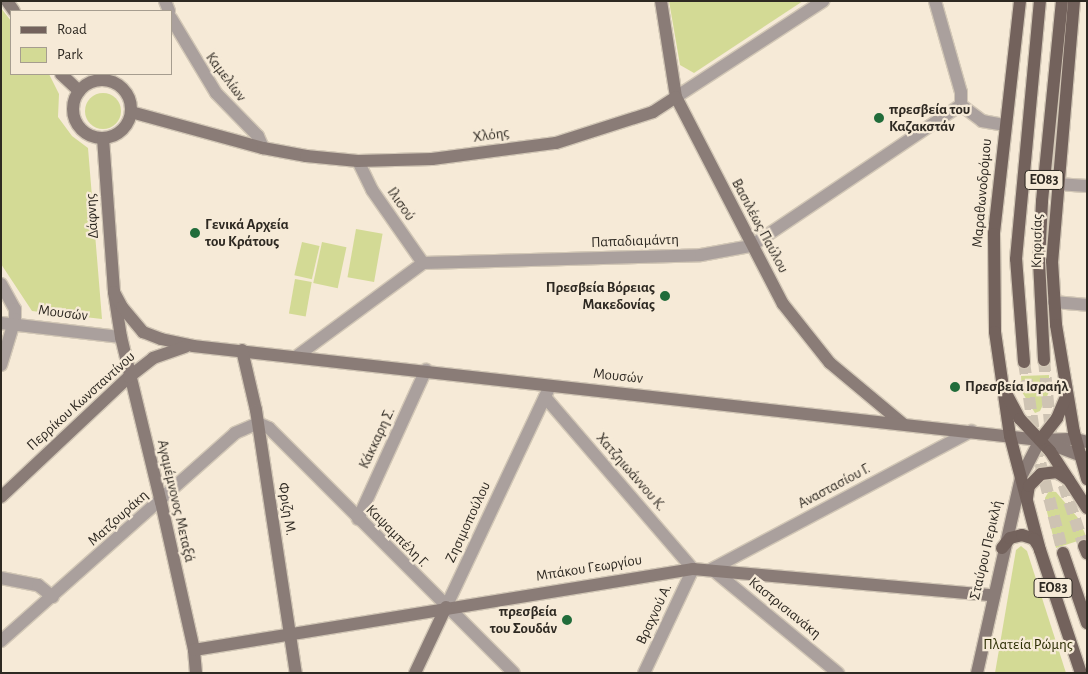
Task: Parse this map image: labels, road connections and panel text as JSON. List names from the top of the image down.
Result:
{
  "streets": {
    "main road": [
      "Χλόης",
      "ΕΟ83",
      "Μαραθωνοδρόμου",
      "Δάφνης",
      "Βασιλέως Παύλου",
      "Κηφισίας",
      "Μουσών",
      "Περρίκου Κωνσταντίνου",
      "Αγαμέμνονος Μεταξά",
      "Φριζη Μ.",
      "Ζησιμοπούλου",
      "Σταύρου Περικλή",
      "Μπάκου Γεωργίου"
    ],
    "street": [
      "Καμελίων",
      "Ιλισού",
      "Παπαδιαμάντη",
      "Κάκκαρη Σ.",
      "Χατζηιωάννου Κ.",
      "Αναστασίου Γ.",
      "Ματζουράκη",
      "Καψαμπέλη Γ.",
      "Καστρισιανάκη",
      "Βραχνού Α."
    ]
  },
  "crossings": [
    ["Καμελίων", "Χλόης"],
    ["Χλόης", "Ιλισού"],
    ["Χλόης", "Δάφνης"],
    ["Χλόης", "Βασιλέως Παύλου"],
    ["ΕΟ83", "Μαραθωνοδρόμου"],
    ["ΕΟ83", "Μουσών"],
    ["ΕΟ83", "Σταύρου Περικλή"],
    ["Ιλισού", "Παπαδιαμάντη"],
    ["Δάφνης", "Μουσών"],
    ["Δάφνης", "Περρίκου Κωνσταντίνου"],
    ["Δάφνης", "Αγαμέμνονος Μεταξά"],
    ["Βασιλέως Παύλου", "Παπαδιαμάντη"],
    ["Βασιλέως Παύλου", "Μουσών"],
    ["Μουσών", "Περρίκου Κωνσταντίνου"],
    ["Μουσών", "Κάκκαρη Σ."],
    ["Μουσών", "Αναστασίου Γ."],
    ["Μουσών", "Αγαμέμνονος Μεταξά"],
    ["Μουσών", "Φριζη Μ."],
    ["Μουσών", "Ζησιμοπούλου"],
    ["Μουσών", "Σταύρου Περικλή"],
    ["Περρίκου Κωνσταντίνου", "Αγαμέμνονος Μεταξά"],
    ["Κάκκαρη Σ.", "Καψαμπέλη Γ."],
    ["Χατζηιωάννου Κ.", "Ζησιμοπούλου"],
    ["Χατζηιωάννου Κ.", "Μπάκου Γεωργίου"],
    ["Χατζηιωάννου Κ.", "Βραχνού Α."],
    ["Αναστασίου Γ.", "Μπάκου Γεωργίου"],
    ["Αναστασίου Γ.", "Καστρισιανάκη"],
    ["Αγαμέμνονος Μεταξά", "Ματζουράκη"],
    ["Αγαμέμνονος Μεταξά", "Μπάκου Γεωργίου"],
    ["Φριζη Μ.", "Ματζουράκη"],
    ["Φριζη Μ.", "Καψαμπέλη Γ."],
    ["Φριζη Μ.", "Μπάκου Γεωργίου"],
    ["Ματζουράκη", "Καψαμπέλη Γ."],
    ["Ζησιμοπούλου", "Καψαμπέλη Γ."],
    ["Ζησιμοπούλου", "Μπάκου Γεωργίου"],
    ["Καψαμπέλη Γ.", "Μπάκου Γεωργίου"],
    ["Σταύρου Περικλή", "Μπάκου Γεωργίου"],
    ["Μπάκου Γεωργίου", "Καστρισιανάκη"],
    ["Μπάκου Γεωργίου", "Βραχνού Α."]
  ],
  "parks": ["Πλατεία Ρώμης"],
  "places": [
    "πρεσβεία του Καζακστάν",
    "Γενικά Αρχεία του Κράτους",
    "Πρεσβεία Βόρειας Μακεδονίας",
    "Πρεσβεία Ισραήλ",
    "πρεσβεία του Σουδάν"
  ],
  "legend": ["Road", "Park"]
}
